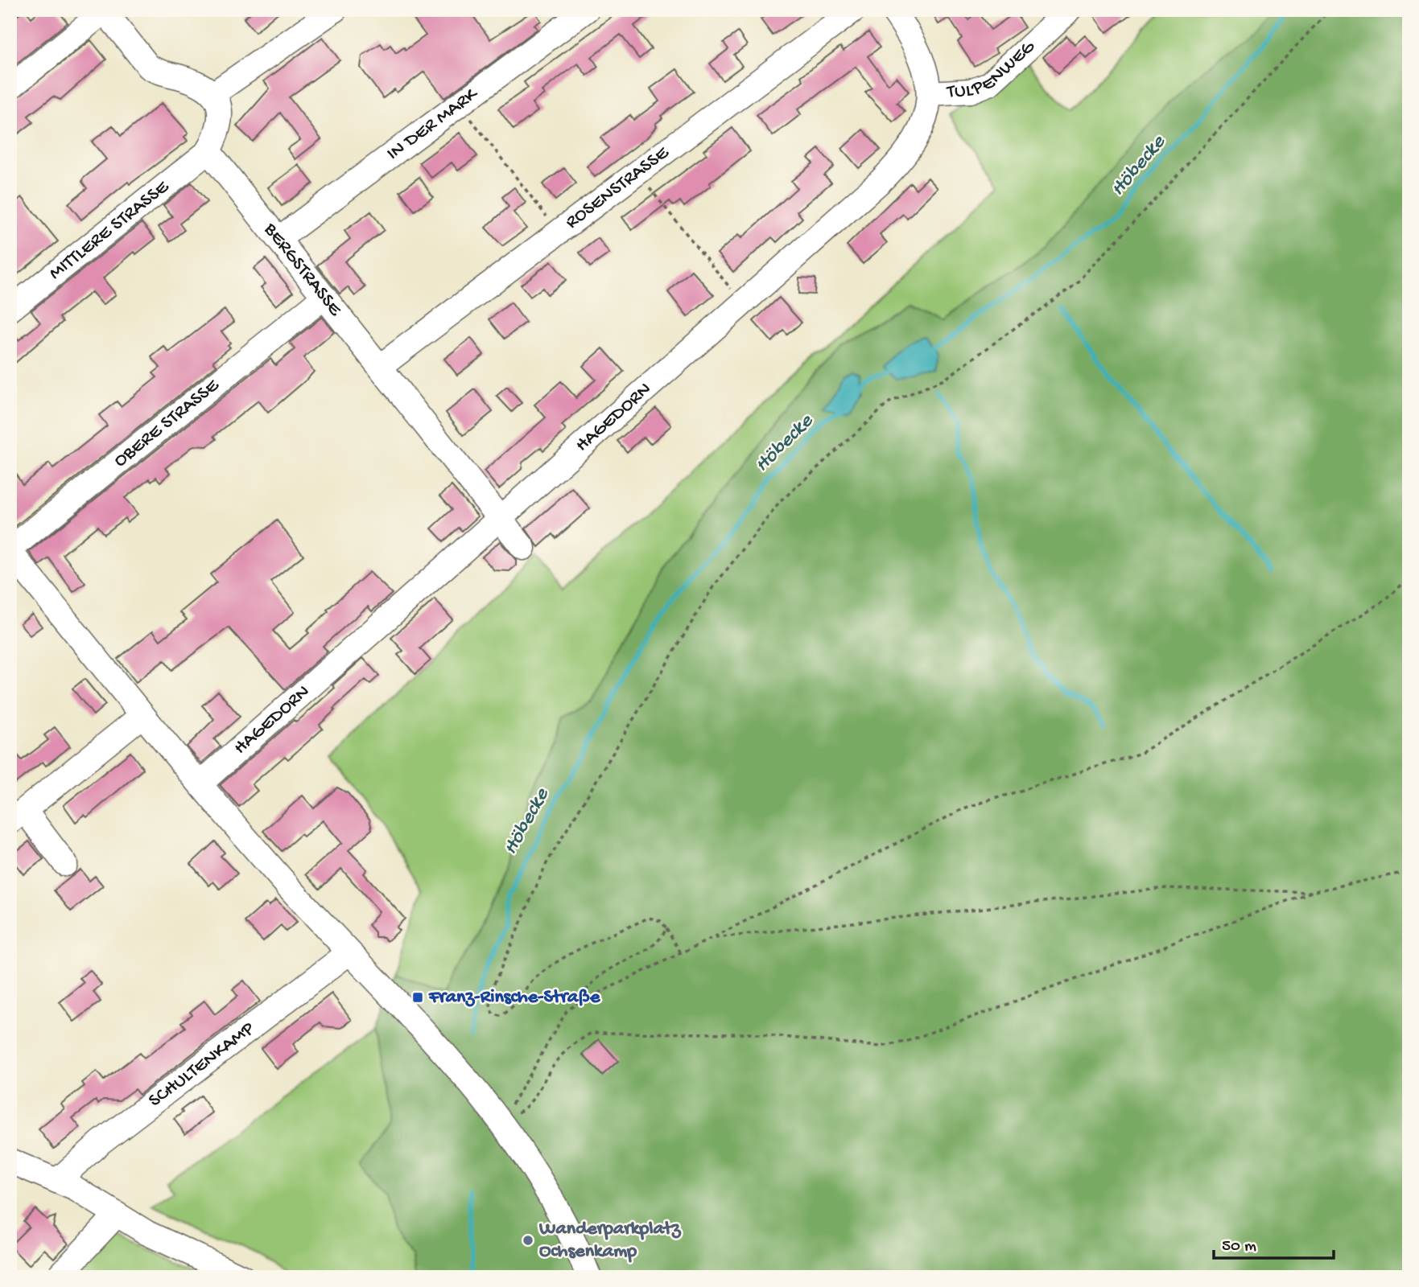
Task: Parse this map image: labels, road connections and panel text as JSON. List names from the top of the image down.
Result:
{
  "streets": {
    "street": [
      "TULPENWEG",
      "IN DER MARK",
      "ROSENSTRASSE",
      "MITTLERE STRASSE",
      "BERGSTRASSE",
      "HAGEDORN",
      "OBERE STRASSE",
      "SCHULTENKAMP"
    ]
  },
  "crossings": [
    ["TULPENWEG", "HAGEDORN"],
    ["IN DER MARK", "BERGSTRASSE"],
    ["ROSENSTRASSE", "BERGSTRASSE"],
    ["MITTLERE STRASSE", "BERGSTRASSE"],
    ["BERGSTRASSE", "HAGEDORN"],
    ["BERGSTRASSE", "OBERE STRASSE"]
  ],
  "water": ["Höbecke"],
  "places": {
    "transit": ["Franz-Rinsche-Straße"],
    "other": ["Wanderparkplatz Ochsenkamp"]
  },
  "scale_bar": "50 m"
}
